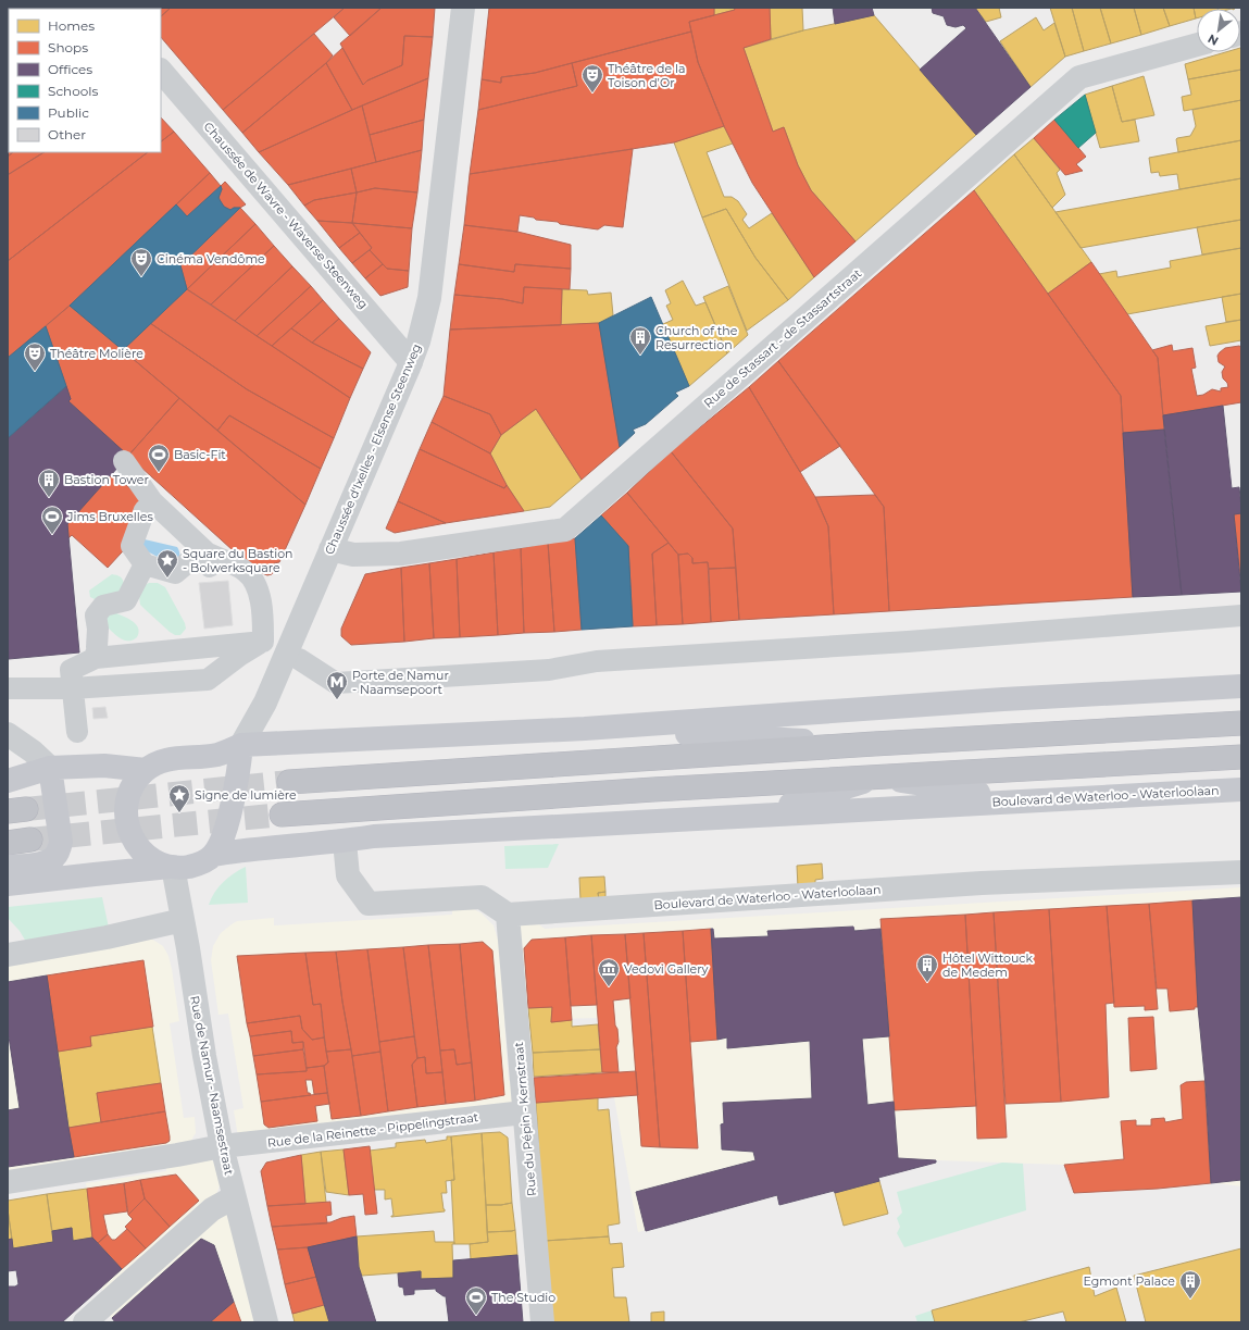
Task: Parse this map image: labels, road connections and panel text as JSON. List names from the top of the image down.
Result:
{
  "streets": {
    "main road": ["Boulevard de Waterloo - Waterloolaan"],
    "street": [
      "Chaussée de Wavre - Waverse Steenweg",
      "Rue de Stassart - de Stassartstraat",
      "Chaussée d'Ixelles - Elsense Steenweg",
      "Rue de Namur - Naamsestraat",
      "Rue du Pépin - Kernstraat",
      "Rue de la Reinette - Pippelingstraat"
    ]
  },
  "crossings": [
    ["Chaussée de Wavre - Waverse Steenweg", "Chaussée d'Ixelles - Elsense Steenweg"],
    ["Rue de Stassart - de Stassartstraat", "Chaussée d'Ixelles - Elsense Steenweg"],
    ["Chaussée d'Ixelles - Elsense Steenweg", "Boulevard de Waterloo - Waterloolaan"],
    ["Boulevard de Waterloo - Waterloolaan", "Rue du Pépin - Kernstraat"],
    ["Rue de Namur - Naamsestraat", "Rue de la Reinette - Pippelingstraat"],
    ["Rue du Pépin - Kernstraat", "Rue de la Reinette - Pippelingstraat"]
  ],
  "places": {
    "theatre": ["Théâtre de la Toison d’Or", "Cinéma Vendôme", "Théâtre Molière"],
    "building": [
      "Church of the Resurrection",
      "Bastion Tower",
      "Hôtel Wittouck de Medem",
      "Egmont Palace"
    ],
    "sports": ["Basic-Fit", "Jims Bruxelles", "The Studio"],
    "place": ["Square du Bastion - Bolwerksquare", "Signe de lumière"],
    "metro station": ["Porte de Namur - Naamsepoort"],
    "museum": ["Vedovi Gallery"]
  },
  "legend": [
    "Homes",
    "Shops",
    "Offices",
    "Schools",
    "Public",
    "Other"
  ],
  "north": "bottom left"
}
